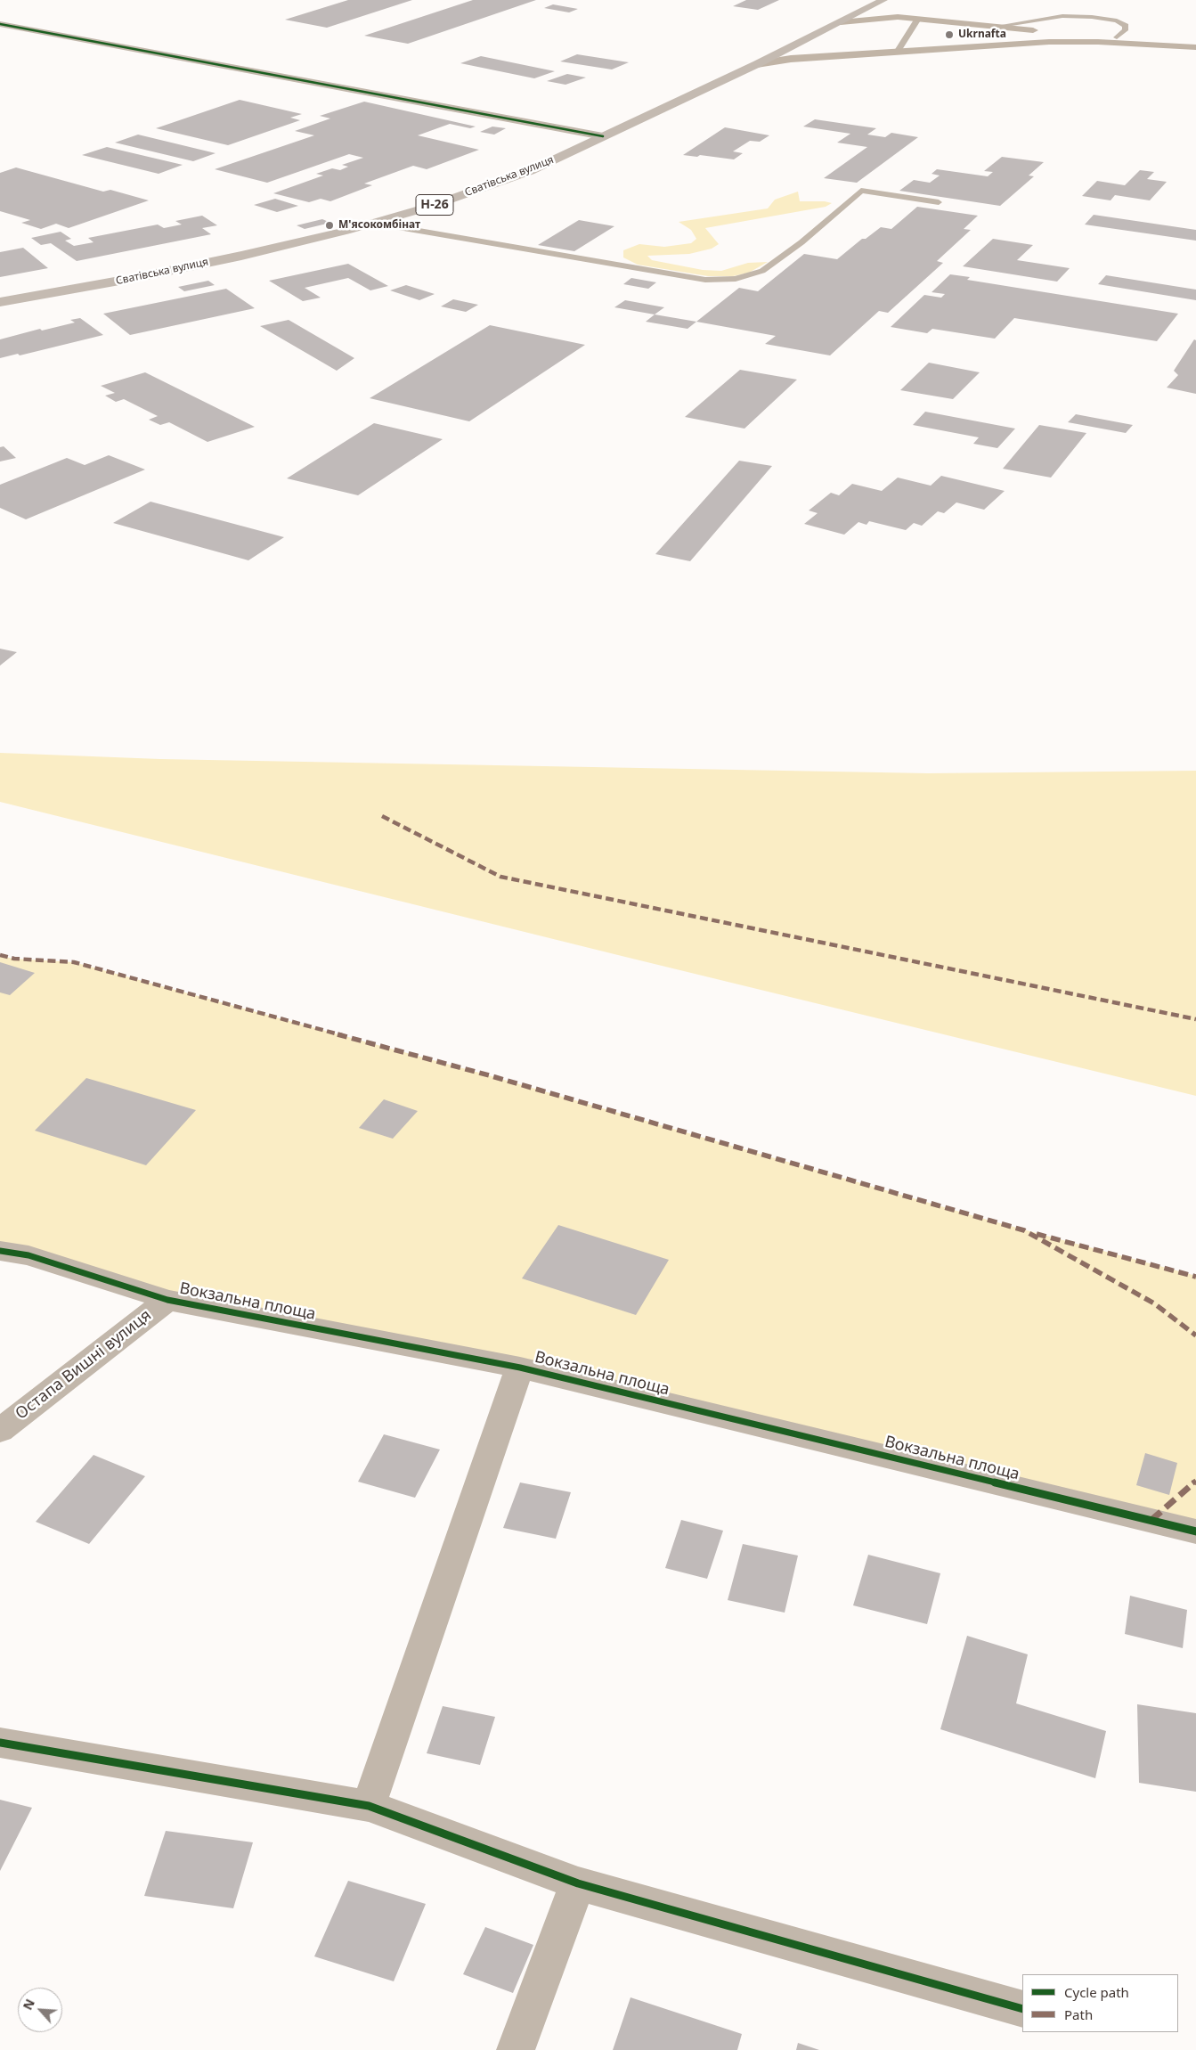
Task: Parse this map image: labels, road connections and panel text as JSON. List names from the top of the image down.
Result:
{
  "streets": {
    "main road": ["Сватівська вулиця", "Н-26"],
    "street": ["Вокзальна площа", "Остапа Вишні вулиця"]
  },
  "crossings": [
    ["Сватівська вулиця", "Н-26"],
    ["Вокзальна площа", "Остапа Вишні вулиця"]
  ],
  "places": ["Ukrnafta", "М'ясокомбінат"],
  "legend": ["Cycle path", "Path"],
  "north": "top left"
}
